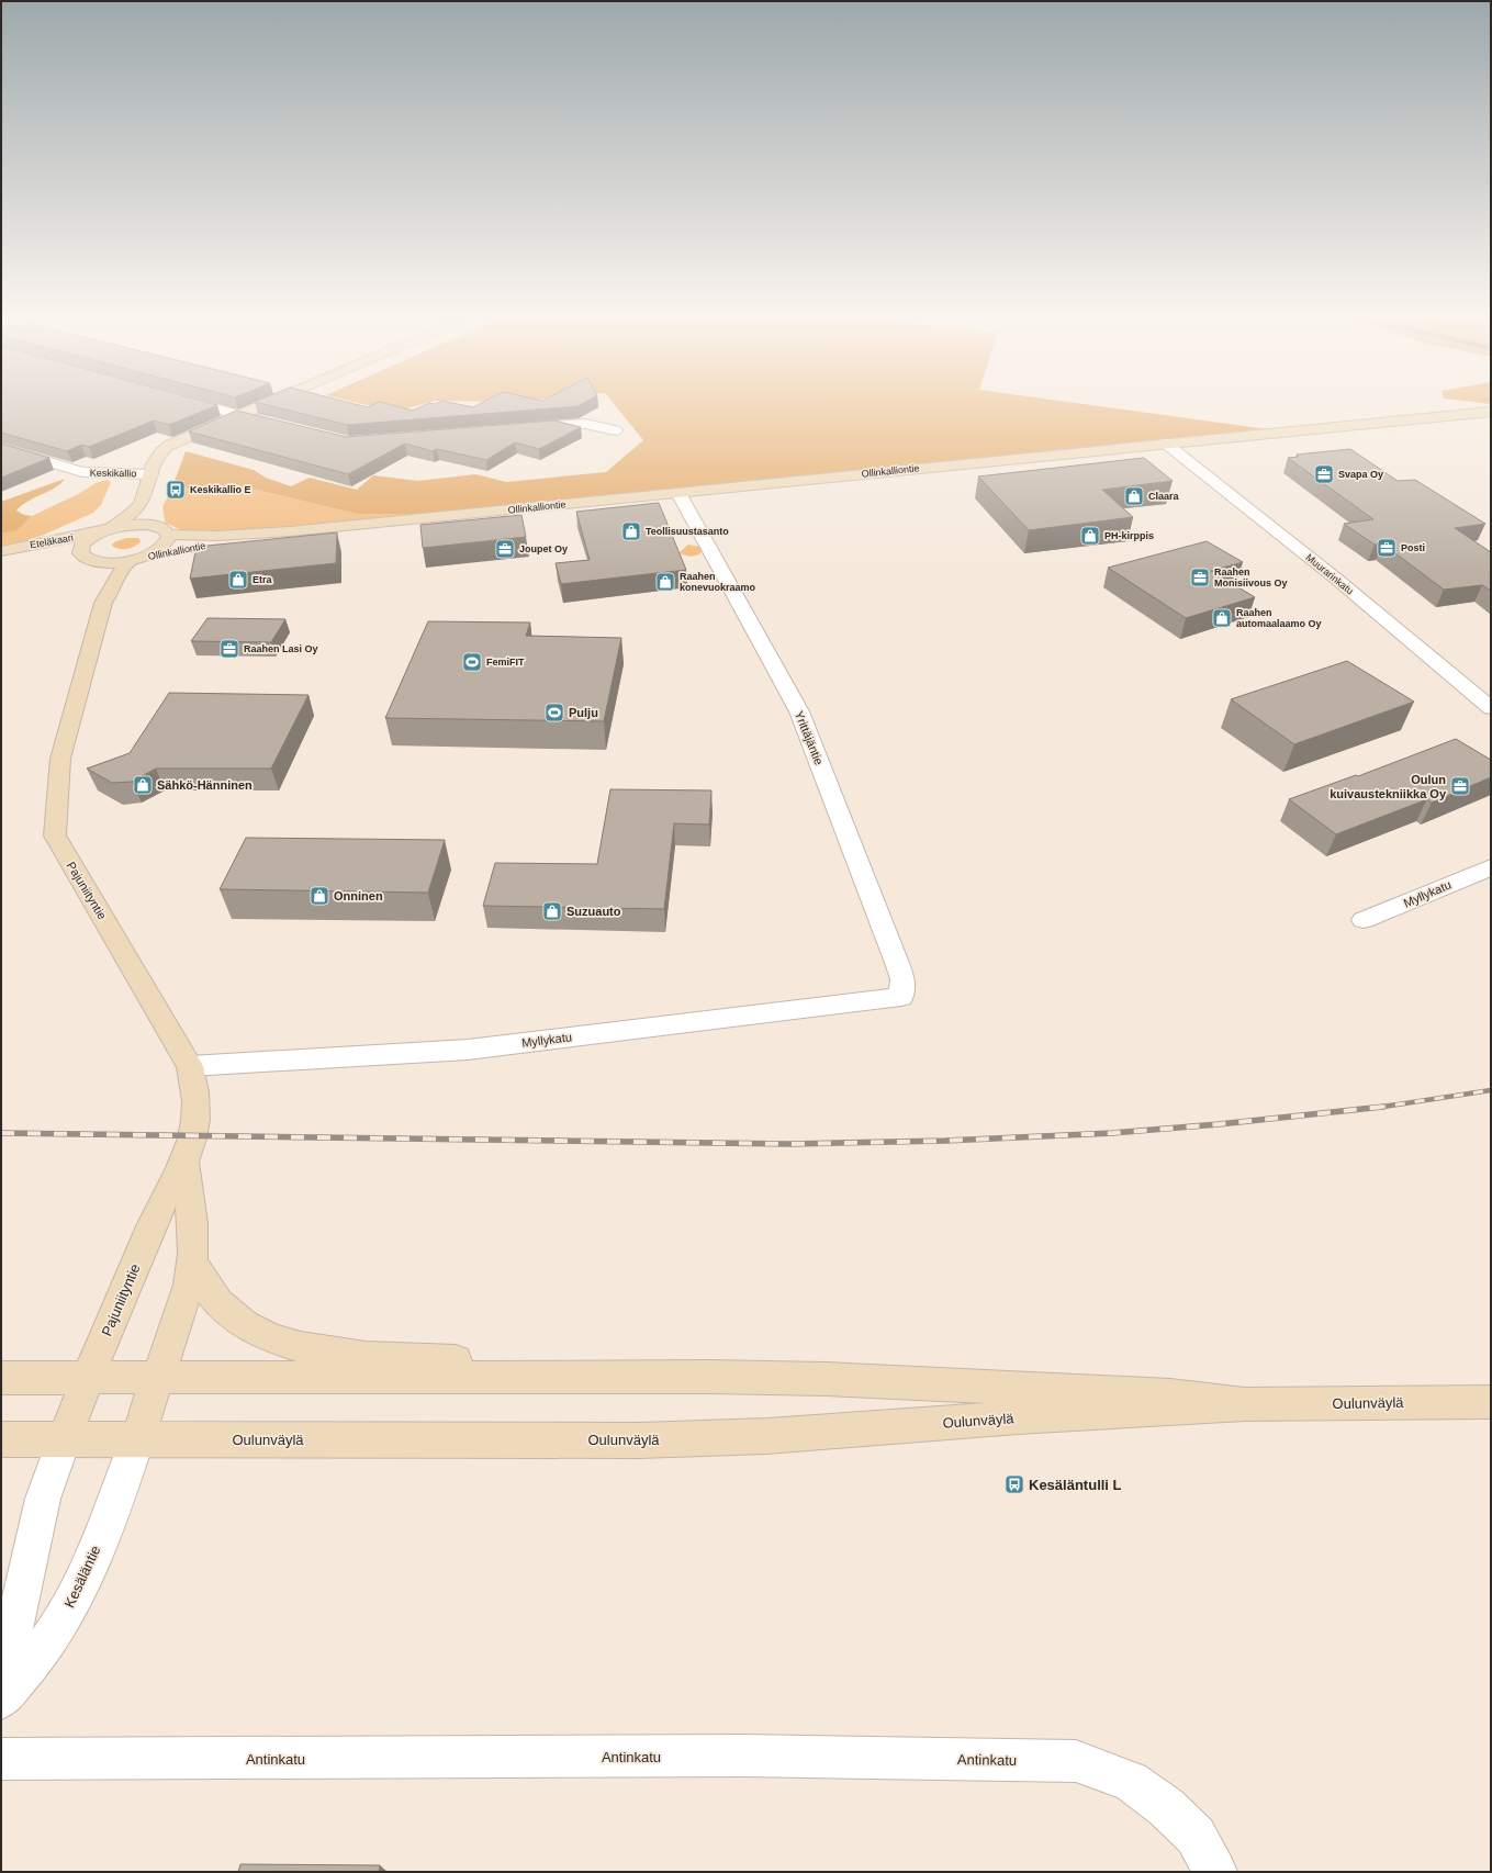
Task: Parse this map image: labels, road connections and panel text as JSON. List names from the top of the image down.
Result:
{
  "streets": {
    "street": [
      "Ollinkalliontie",
      "Keskikallio",
      "Eteläkaari",
      "Muurarinkatu",
      "Yrittäjäntie",
      "Pajuniityntie",
      "Myllykatu",
      "Oulunväylä",
      "Kesäläntie",
      "Antinkatu"
    ]
  },
  "crossings": [
    ["Ollinkalliontie", "Eteläkaari"],
    ["Ollinkalliontie", "Muurarinkatu"],
    ["Ollinkalliontie", "Yrittäjäntie"],
    ["Ollinkalliontie", "Pajuniityntie"],
    ["Eteläkaari", "Pajuniityntie"],
    ["Yrittäjäntie", "Myllykatu"],
    ["Pajuniityntie", "Myllykatu"],
    ["Pajuniityntie", "Oulunväylä"],
    ["Pajuniityntie", "Kesäläntie"],
    ["Oulunväylä", "Kesäläntie"]
  ],
  "places": {
    "office": [
      "Svapa Oy",
      "Posti",
      "Joupet Oy",
      "Raahen Monisiivous Oy",
      "Raahen Lasi Oy",
      "Oulun kuivaustekniikka Oy"
    ],
    "bus stop": ["Keskikallio E", "Kesäläntulli L"],
    "shop": [
      "Claara",
      "Teollisuustasanto",
      "PH-kirppis",
      "Etra",
      "Raahen konevuokraamo",
      "Raahen automaalaamo Oy",
      "Sähkö-Hänninen",
      "Onninen",
      "Suzuauto"
    ],
    "sports": ["FemiFIT", "Pulju"]
  }
}
